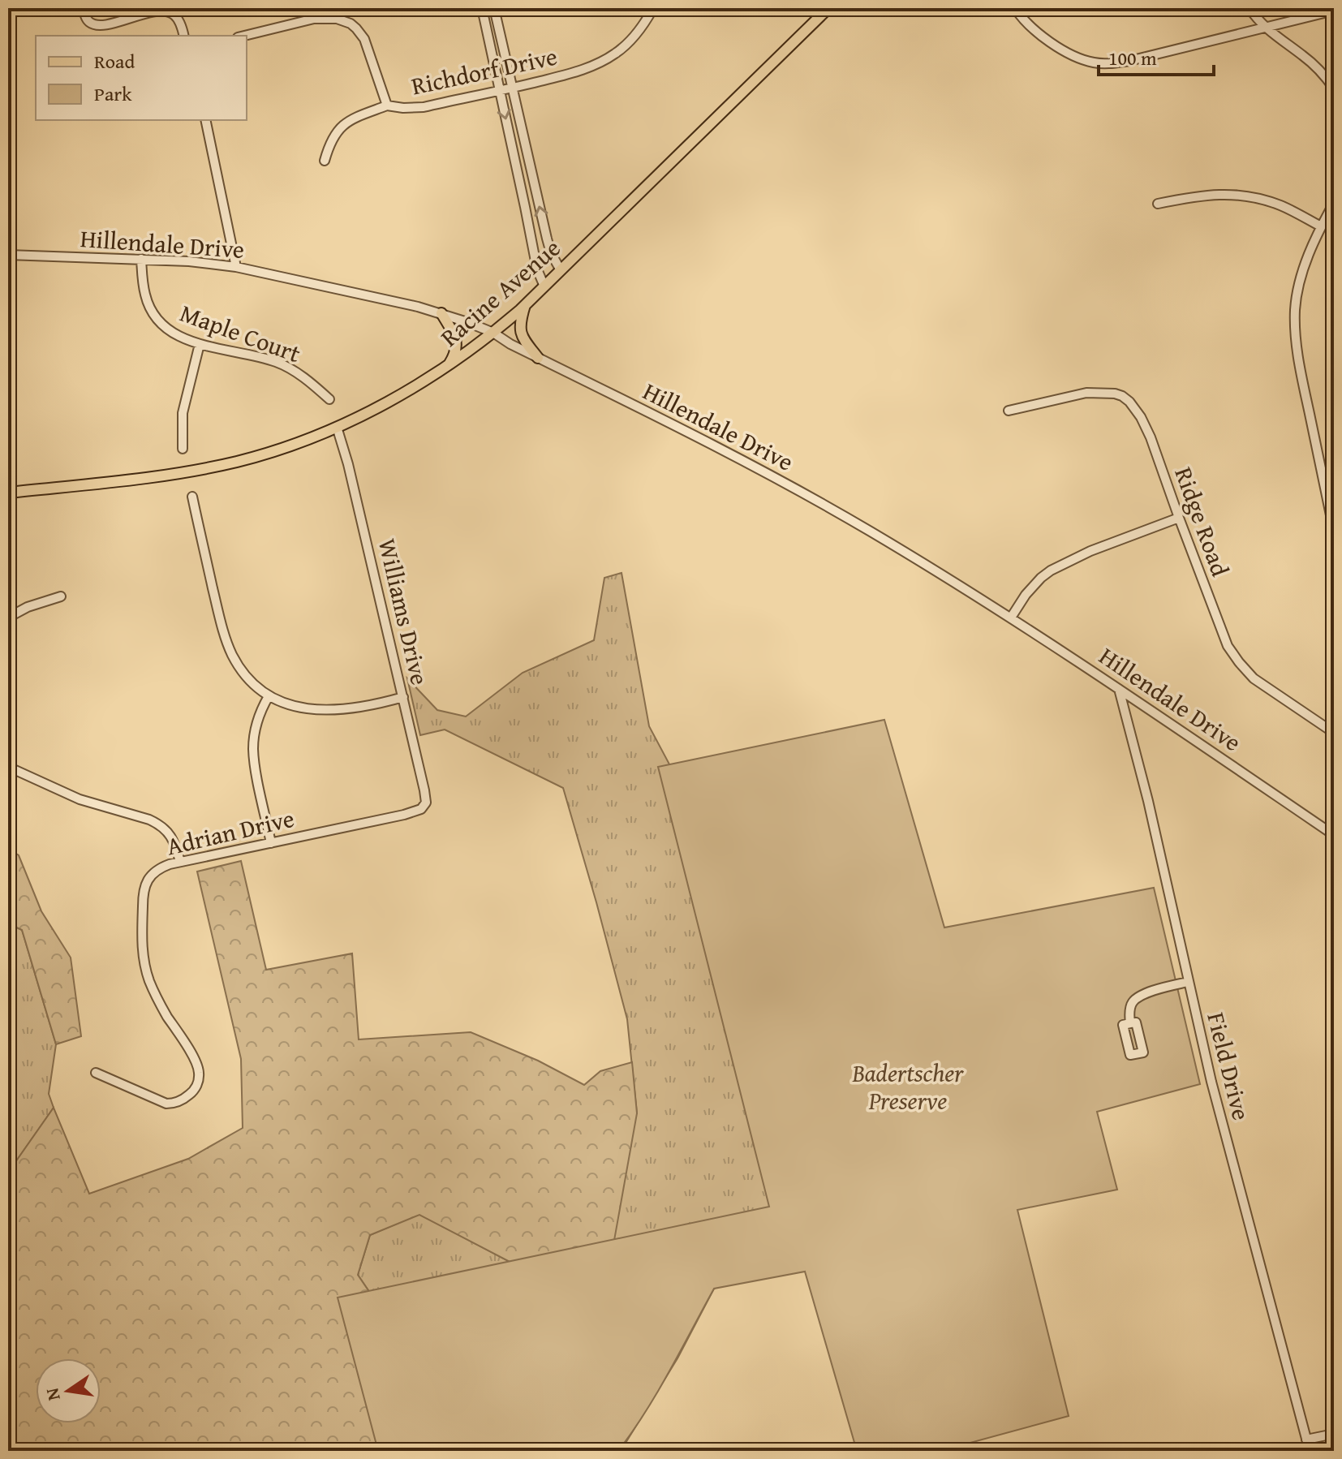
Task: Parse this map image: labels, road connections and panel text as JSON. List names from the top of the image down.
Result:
{
  "streets": {
    "main road": ["Racine Avenue"],
    "street": [
      "Richdorf Drive",
      "Hillendale Drive",
      "Maple Court",
      "Ridge Road",
      "Williams Drive",
      "Adrian Drive",
      "Field Drive"
    ]
  },
  "crossings": [
    ["Hillendale Drive", "Racine Avenue"],
    ["Hillendale Drive", "Maple Court"],
    ["Hillendale Drive", "Field Drive"],
    ["Racine Avenue", "Williams Drive"],
    ["Williams Drive", "Adrian Drive"]
  ],
  "parks": ["Badertscher Preserve"],
  "legend": ["Road", "Park"],
  "scale_bar": "100 m",
  "north": "left"
}
